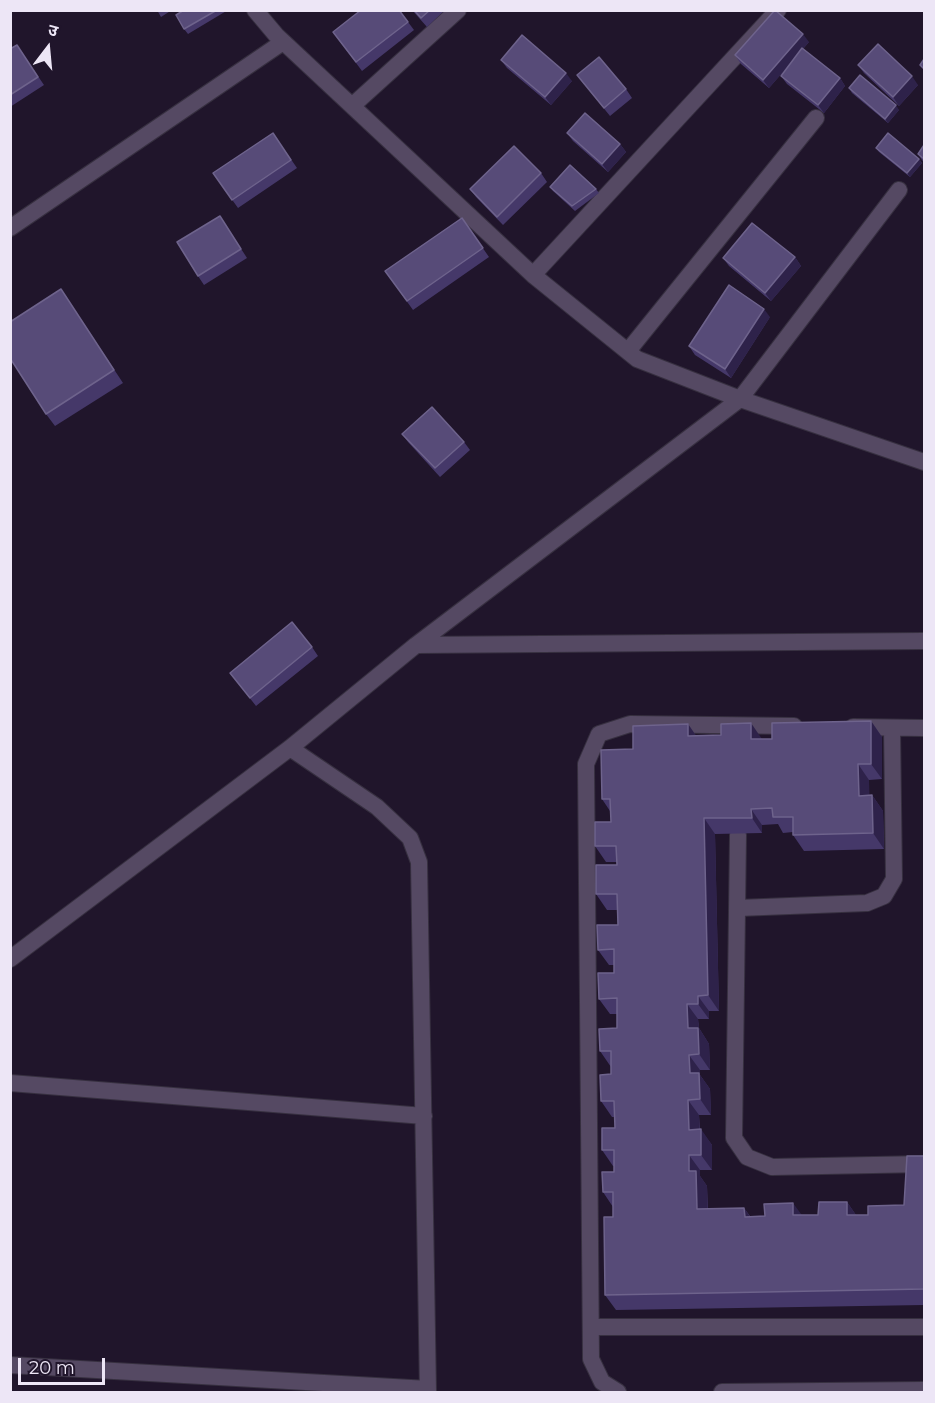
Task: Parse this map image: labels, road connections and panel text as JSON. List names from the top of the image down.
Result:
{
  "scale_bar": "20 m",
  "north": "top"
}
